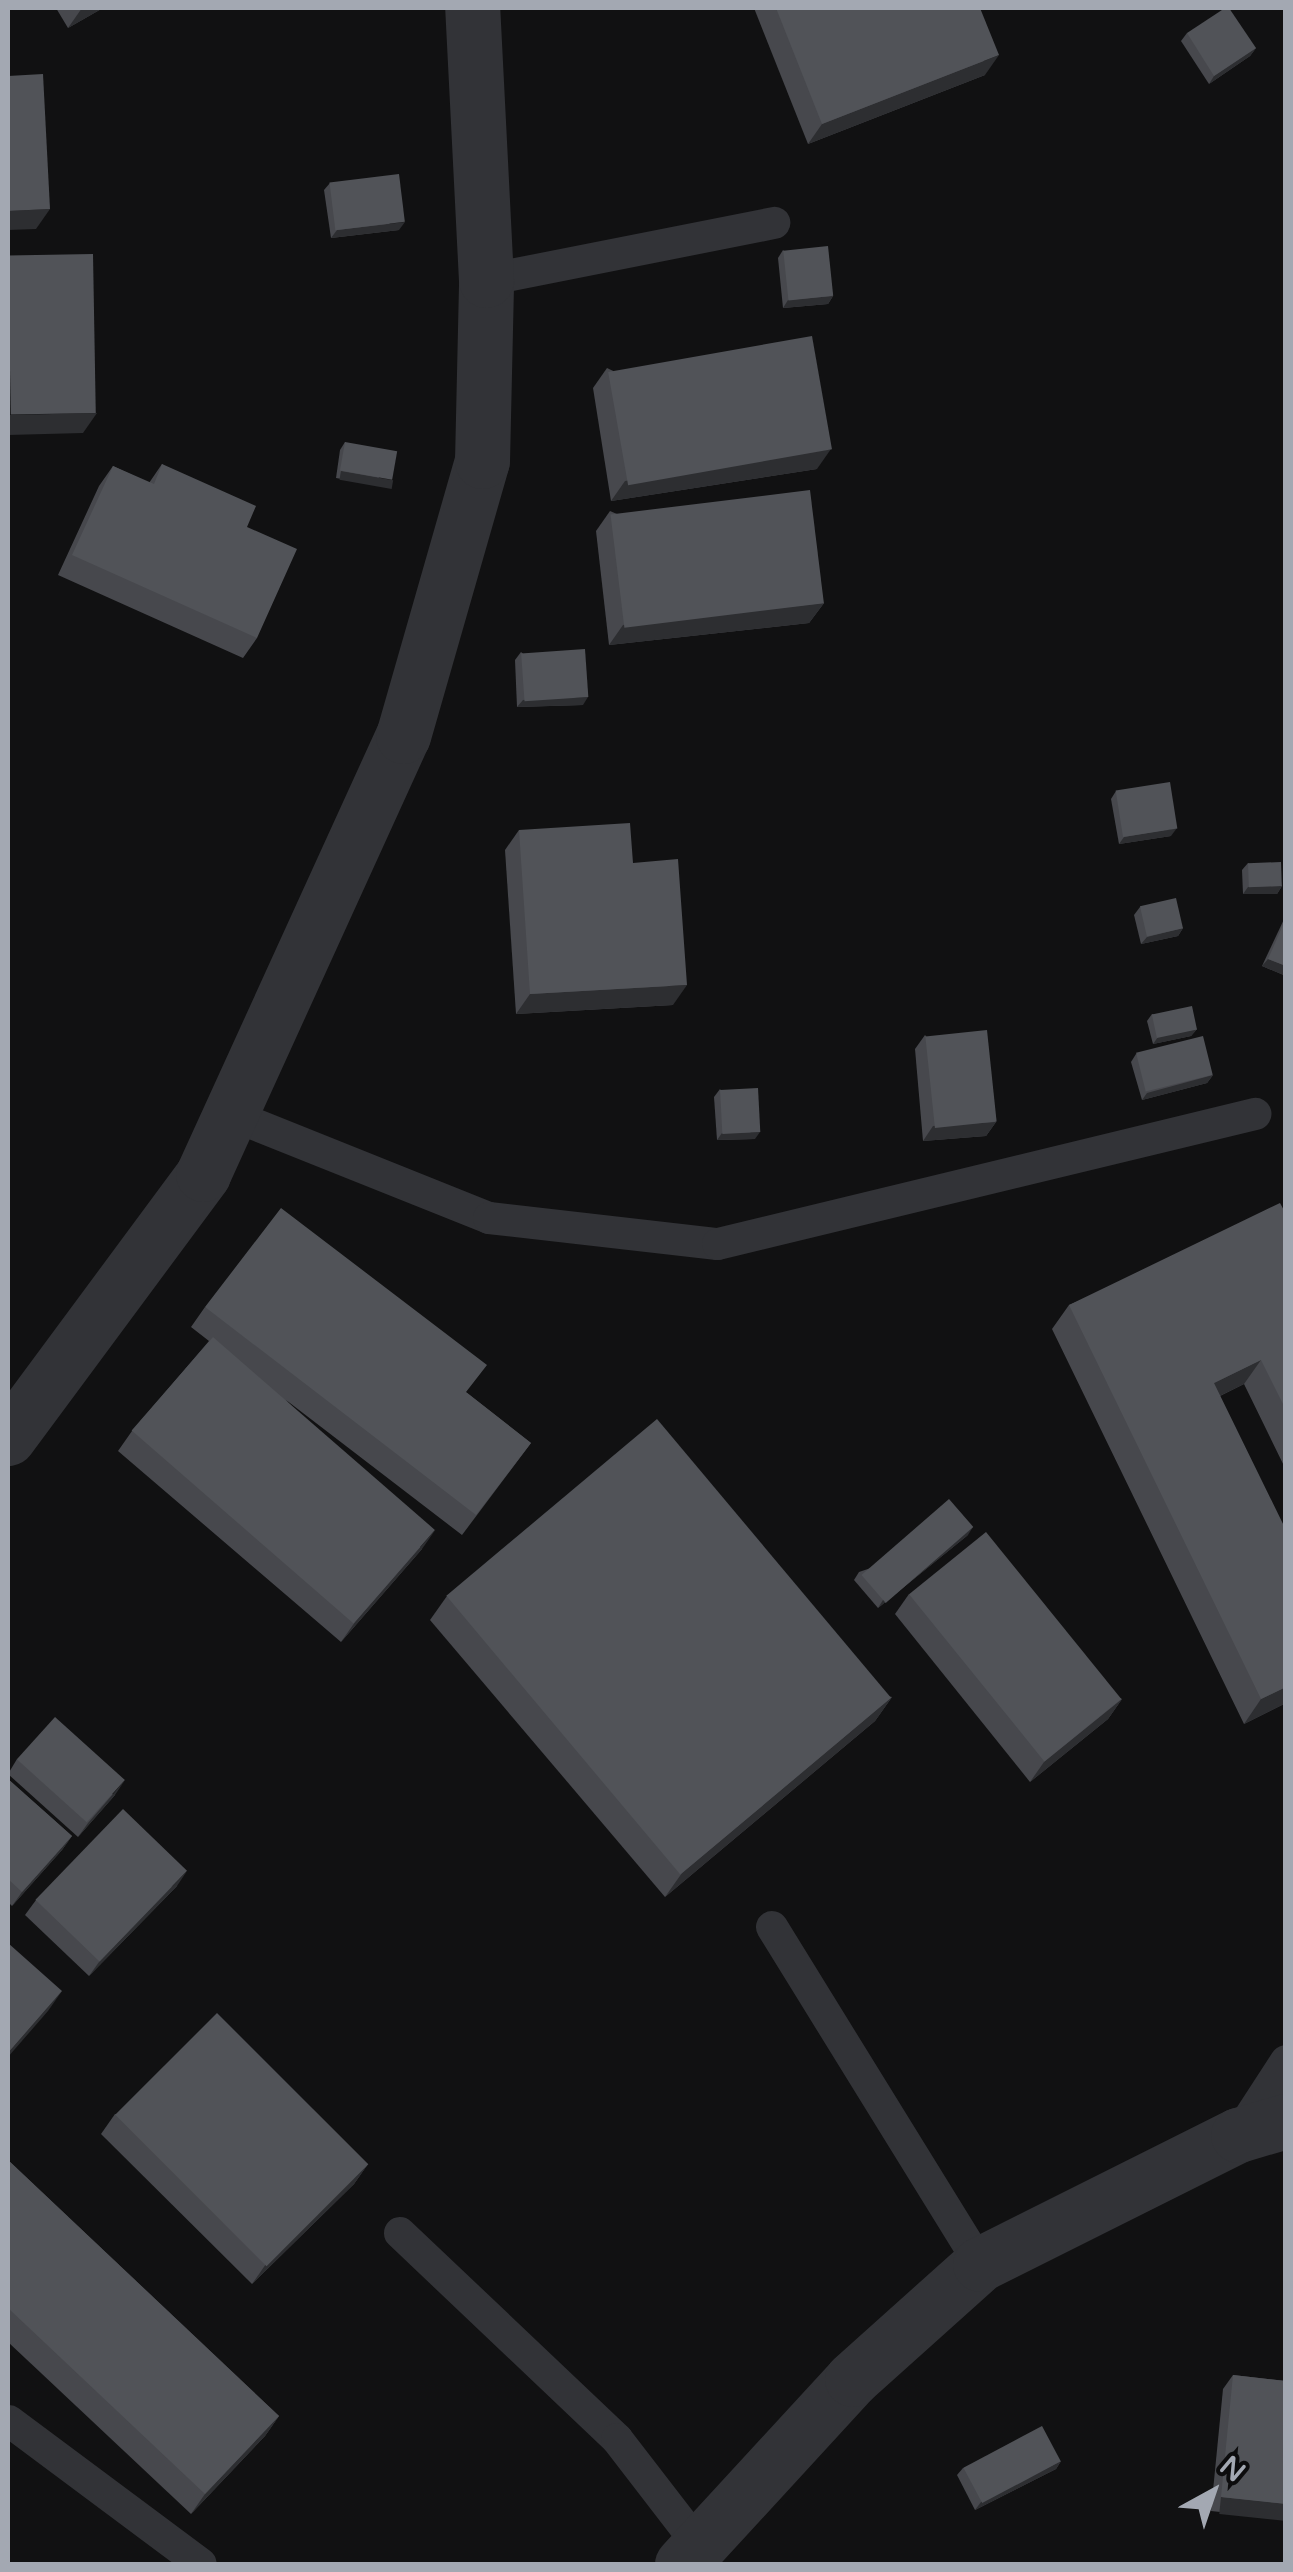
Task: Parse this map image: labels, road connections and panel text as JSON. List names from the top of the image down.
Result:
{
  "north": "top right"
}
